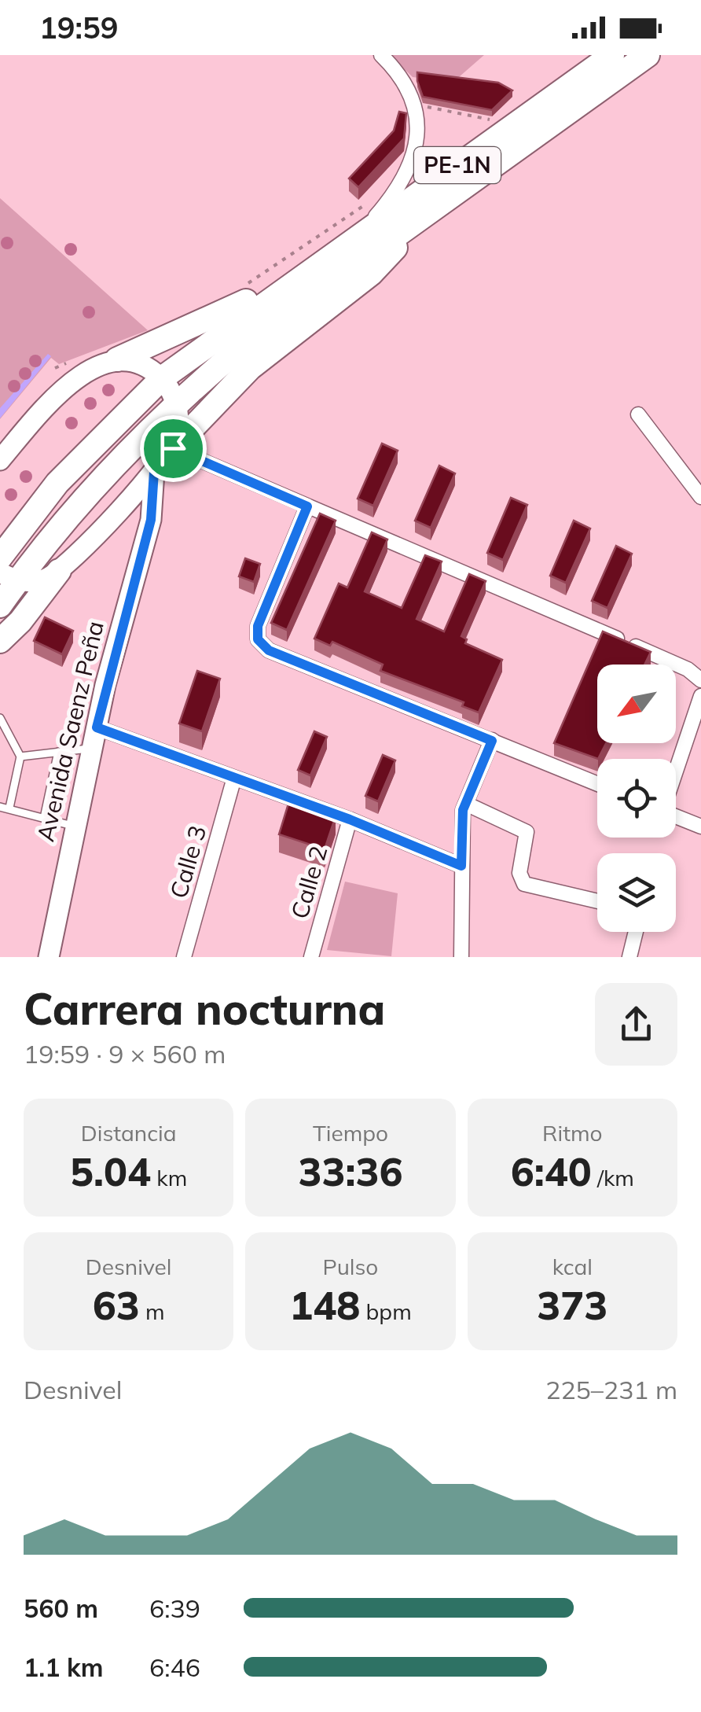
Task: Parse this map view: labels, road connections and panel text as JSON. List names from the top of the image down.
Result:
{
  "streets": {
    "highway": ["PE-1N"],
    "main road": ["Avenida Saenz Peña"],
    "street": ["Calle 3", "Calle 2"]
  },
  "north": "bottom left",
  "page": {
    "status": "19:59",
    "heading": ["Carrera nocturna", "19:59 · 9 × 560 m"],
    "stats": [
      ["Distancia", "5.04 km"],
      ["Tiempo", "33:36"],
      ["Ritmo", "6:40 /km"],
      ["Desnivel", "63 m"],
      ["Pulso", "148 bpm"],
      ["kcal", "373"]
    ],
    "chart": ["Desnivel", "225–231 m"],
    "list": [
      {
        "name": "560 m",
        "note": "6:39"
      },
      {
        "name": "1.1 km",
        "note": "6:46"
      }
    ]
  }
}
